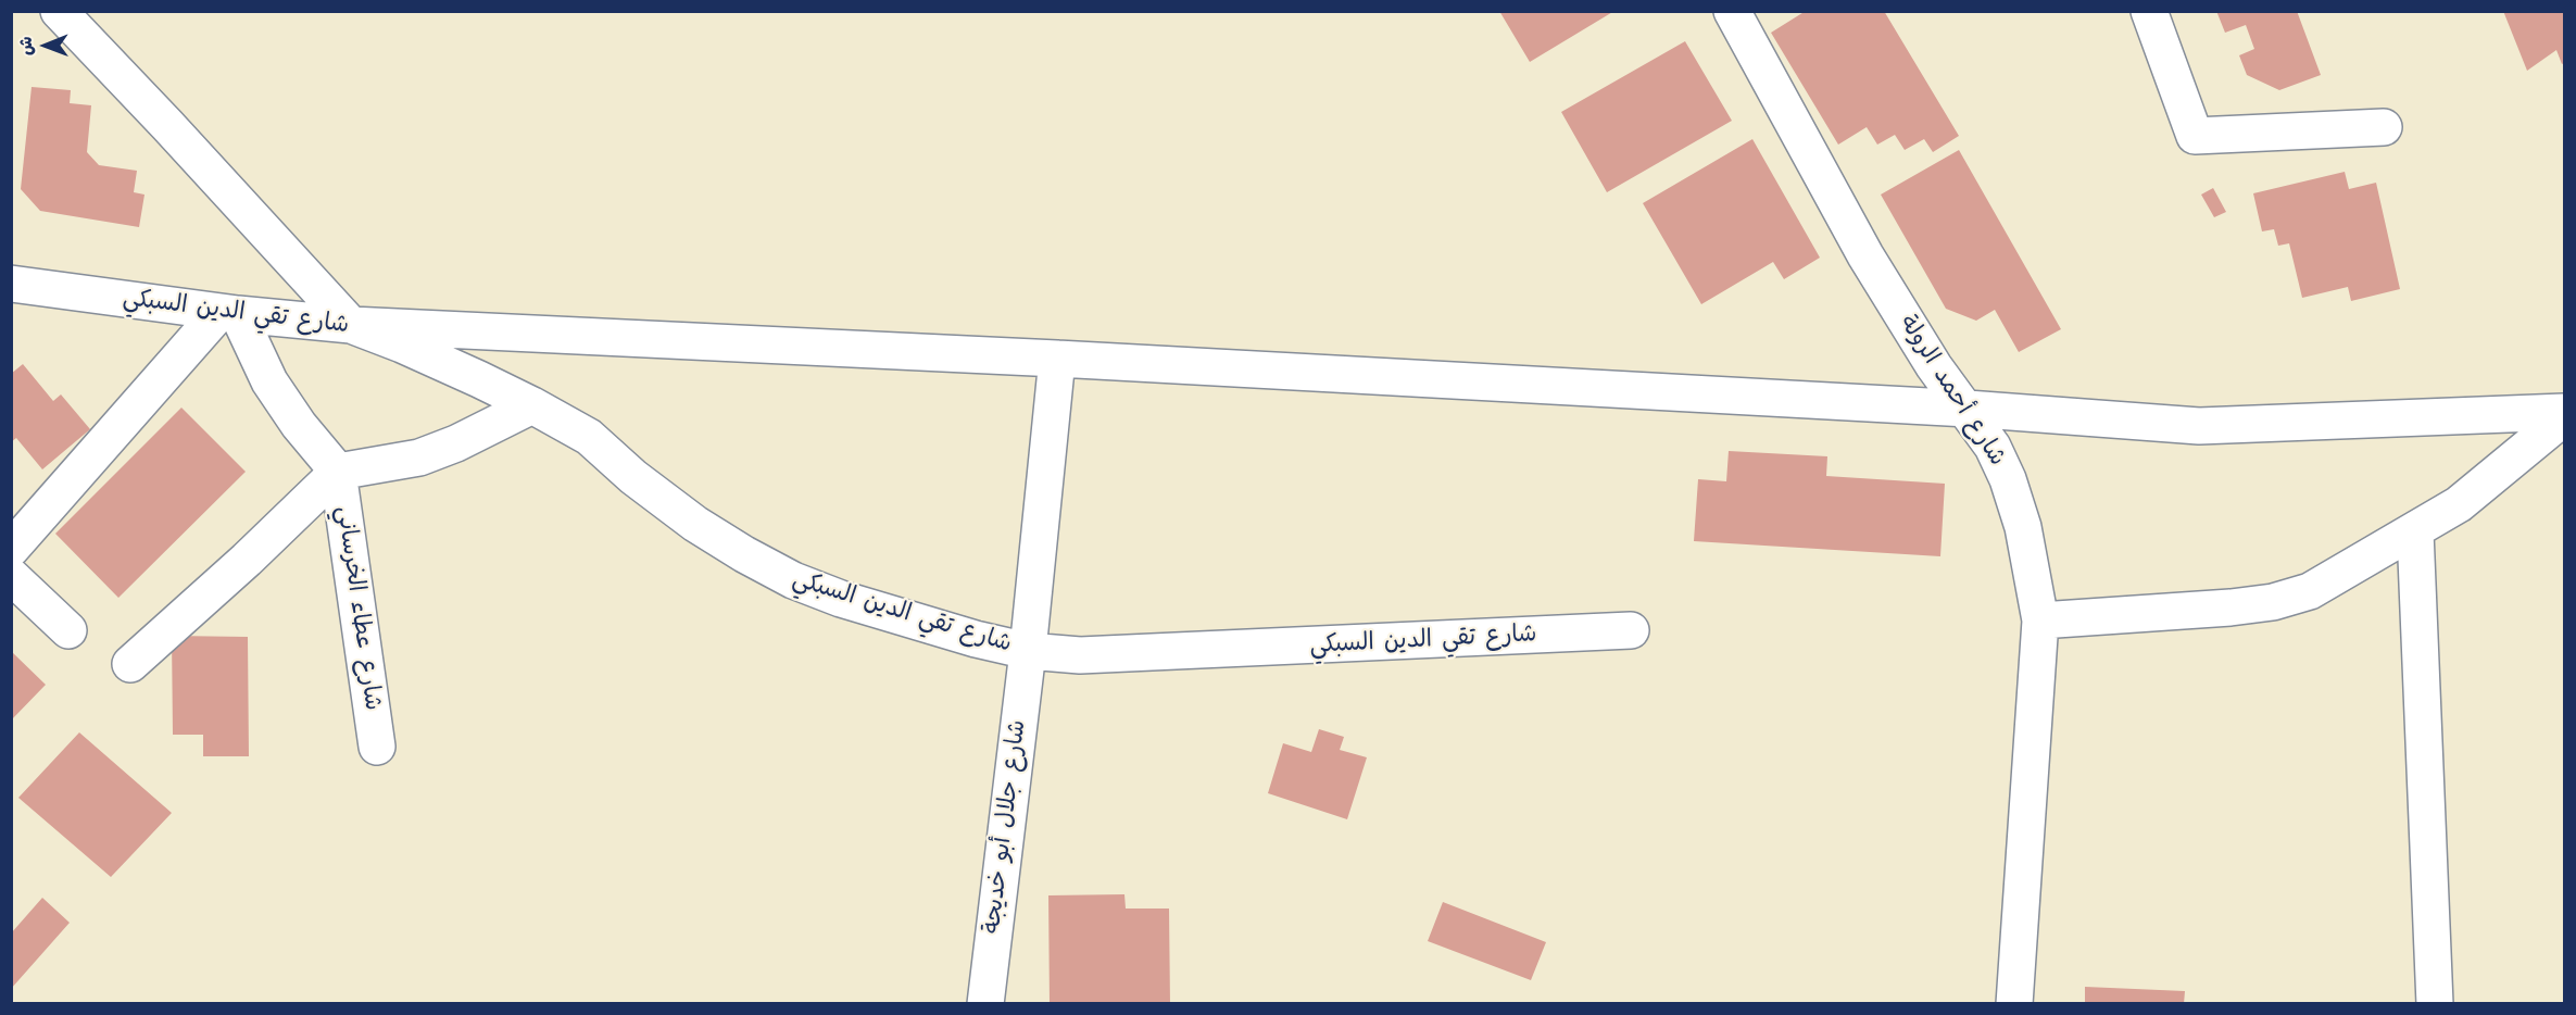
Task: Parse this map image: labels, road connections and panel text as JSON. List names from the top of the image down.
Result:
{
  "streets": {
    "street": [
      "شارع تقي الدين السبكي",
      "شارع أحمد الرولة",
      "شارع عطاء الخرساني",
      "شارع جلال أبو خديجة"
    ]
  },
  "crossings": [
    ["شارع تقي الدين السبكي", "شارع عطاء الخرساني"],
    ["شارع تقي الدين السبكي", "شارع جلال أبو خديجة"]
  ],
  "north": "left"
}
